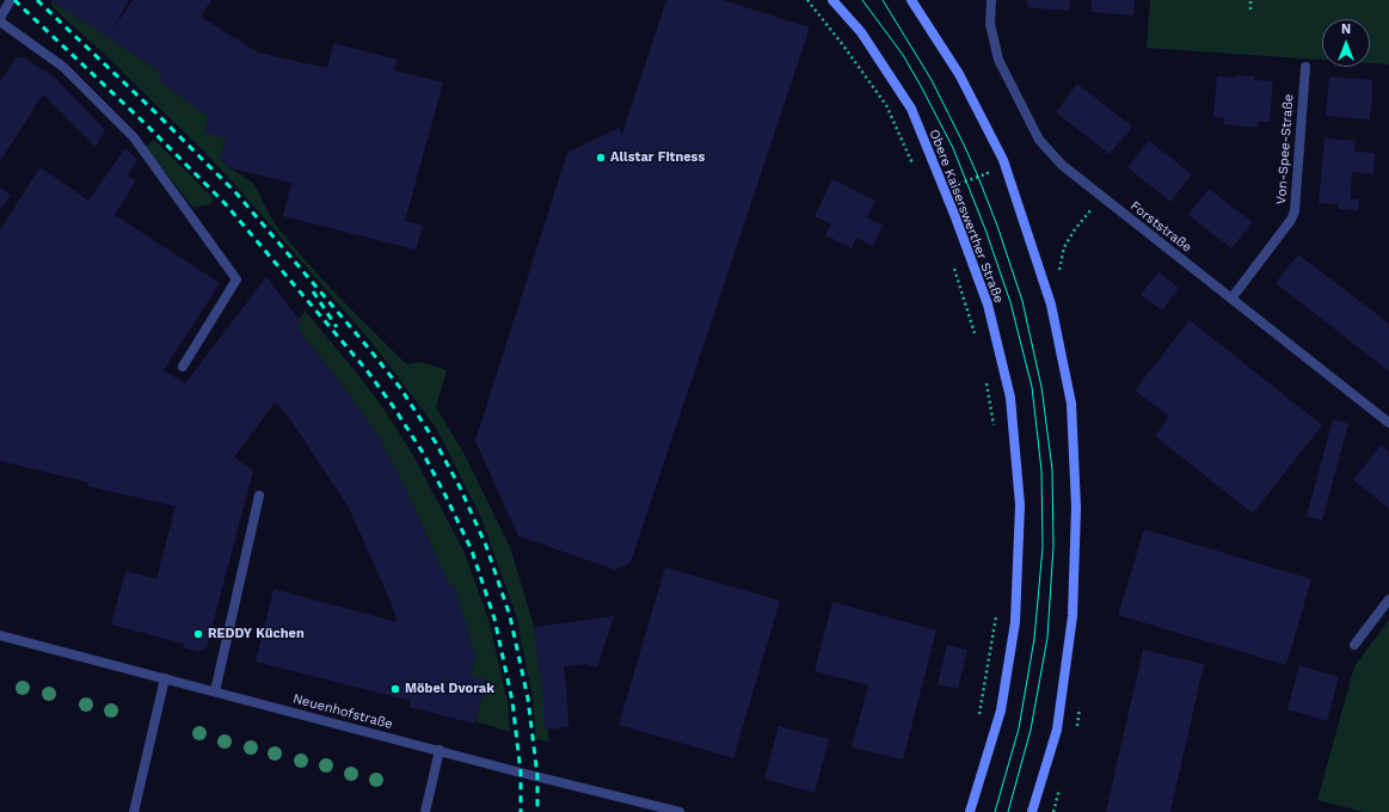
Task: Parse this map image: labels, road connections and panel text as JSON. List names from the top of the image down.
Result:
{
  "streets": {
    "street": [
      "Von-Spee-Straße",
      "Obere Kaiserswerther Straße",
      "Forststraße",
      "Neuenhofstraße"
    ]
  },
  "crossings": [
    ["Von-Spee-Straße", "Forststraße"]
  ],
  "places": ["Allstar Fitness", "REDDY Küchen", "Möbel Dvorak"],
  "north": "top"
}
